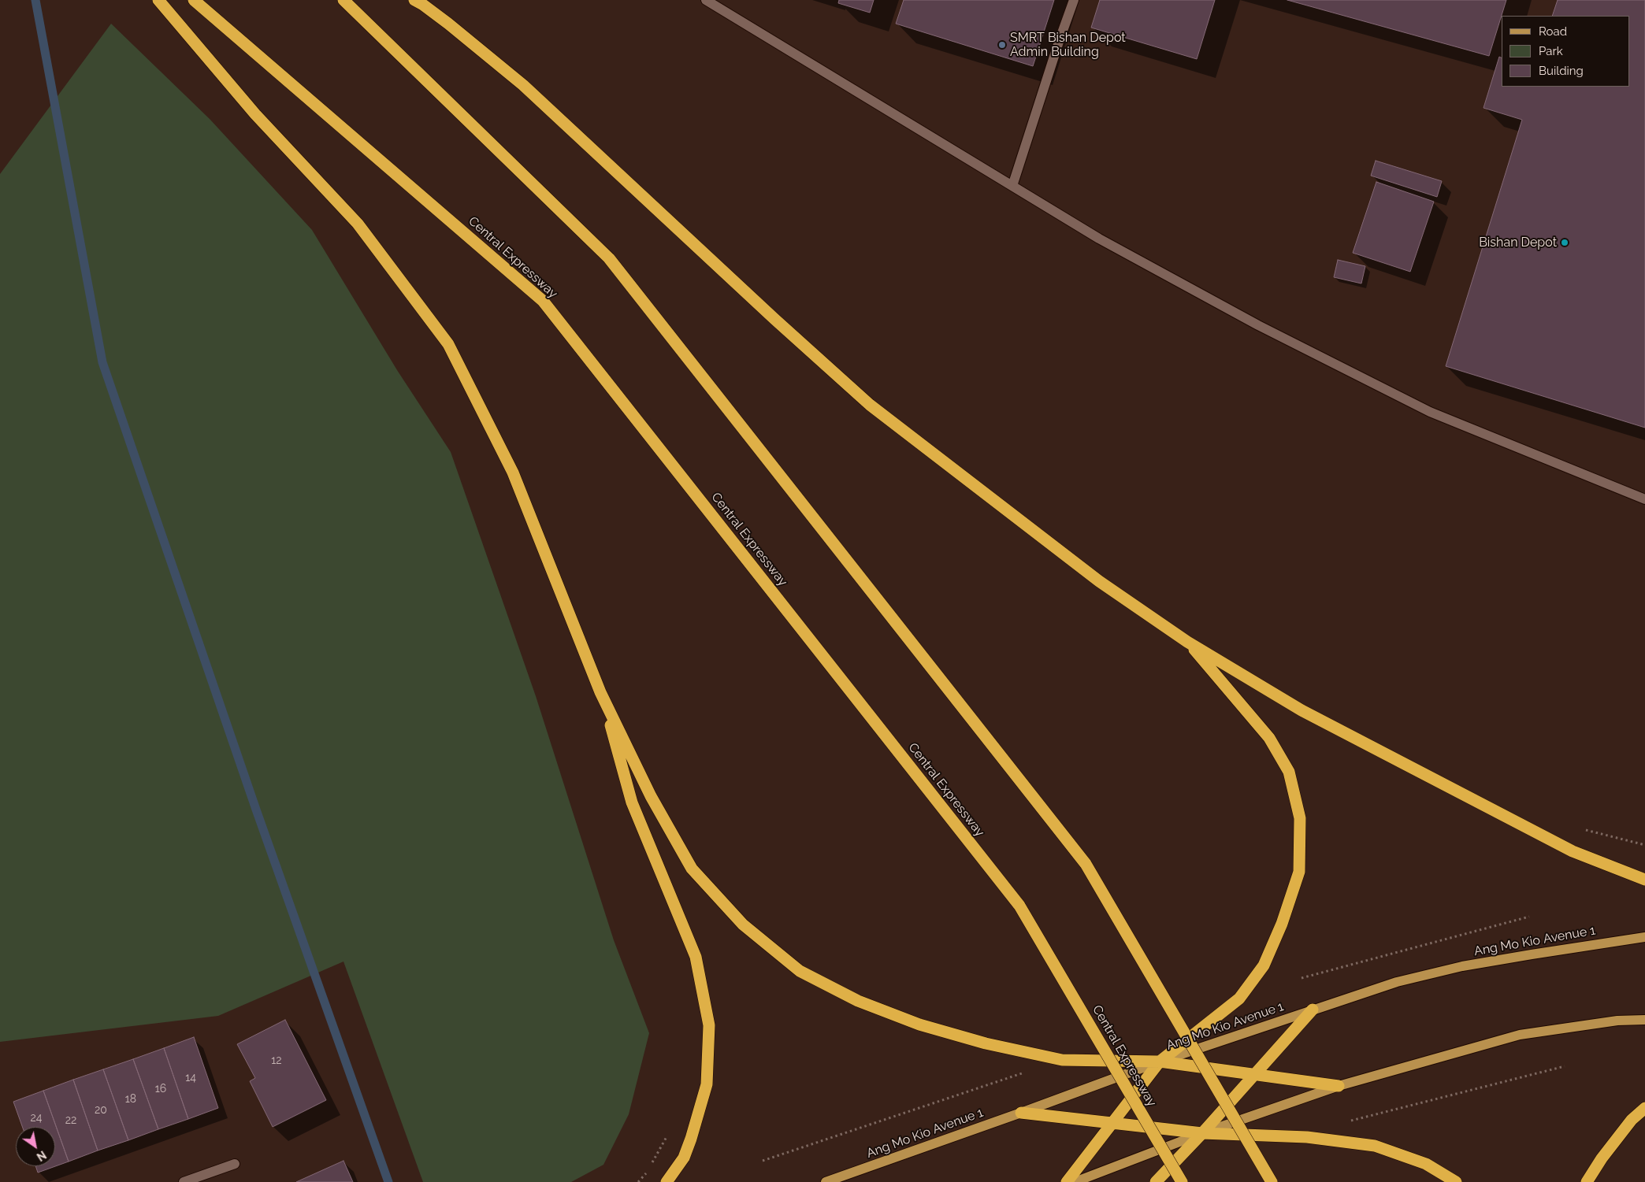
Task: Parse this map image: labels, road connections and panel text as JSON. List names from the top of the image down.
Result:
{
  "streets": {
    "highway": ["Central Expressway"],
    "main road": ["Ang Mo Kio Avenue 1"]
  },
  "places": ["SMRT Bishan Depot Admin Building", "Bishan Depot"],
  "house_numbers": [
    "12",
    "14",
    "16",
    "18",
    "20",
    "24",
    "22"
  ],
  "legend": ["Road", "Park", "Building"],
  "north": "bottom right"
}
